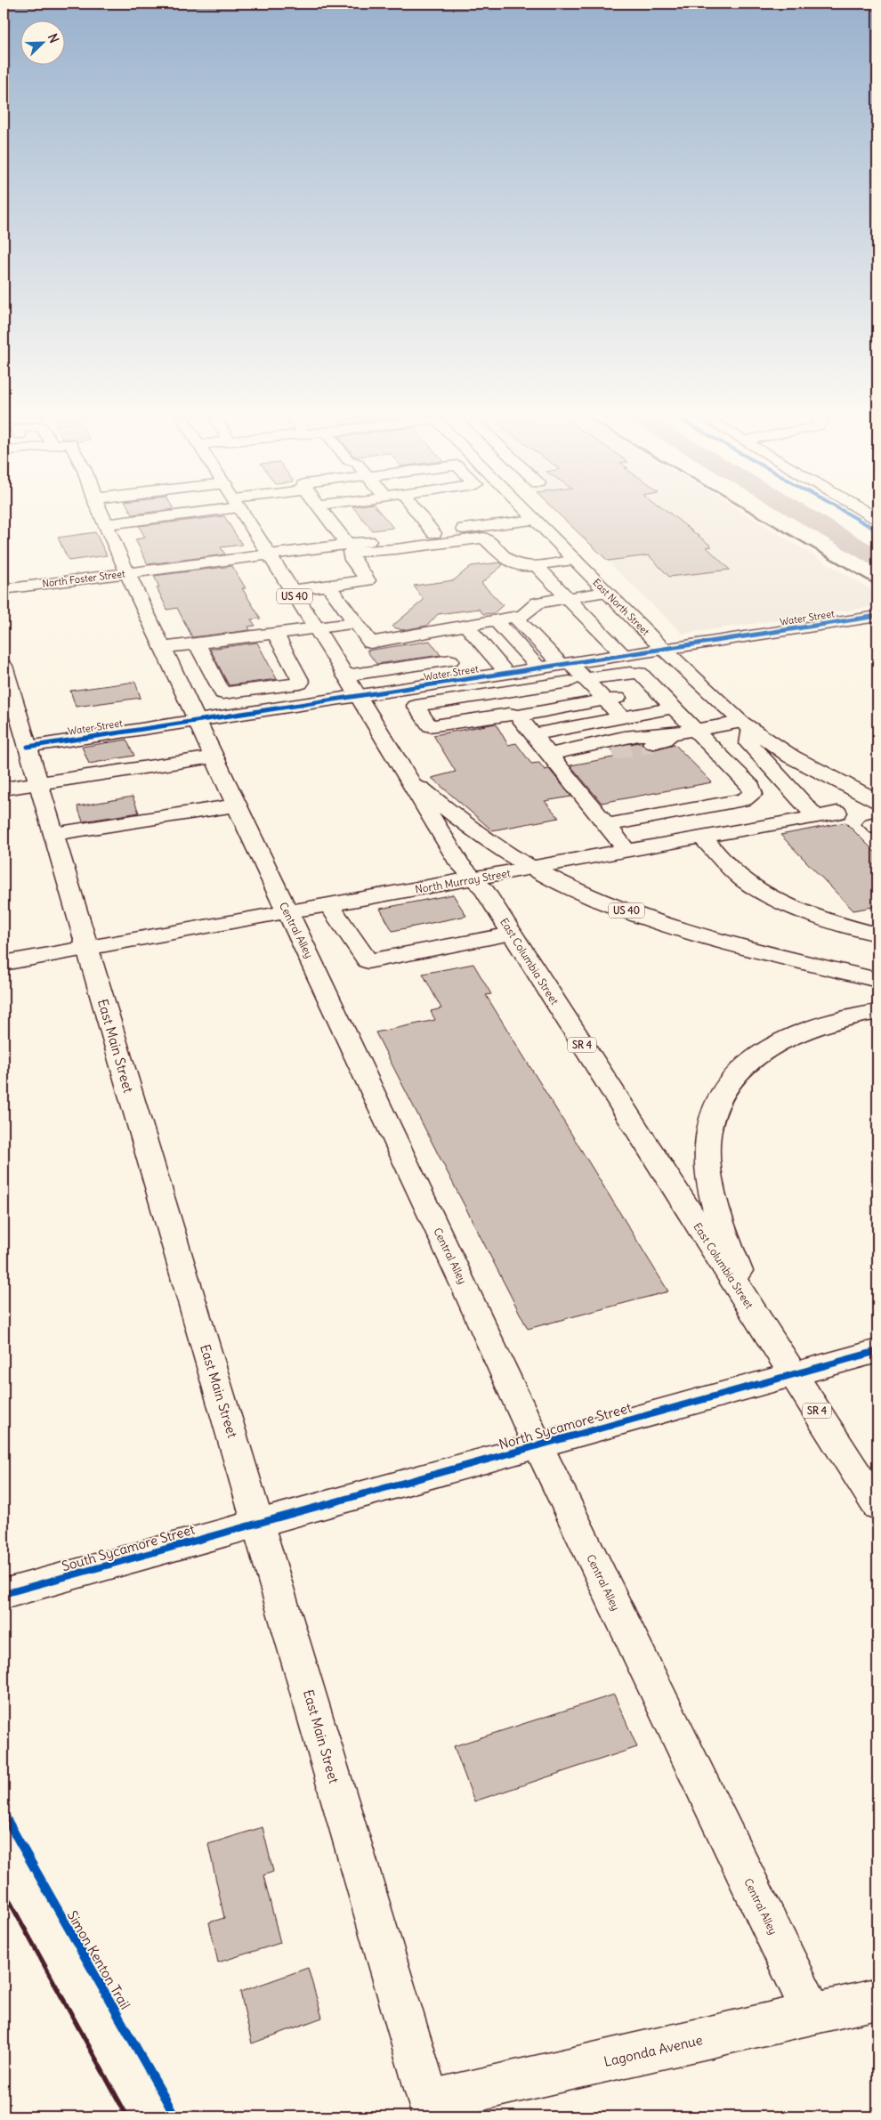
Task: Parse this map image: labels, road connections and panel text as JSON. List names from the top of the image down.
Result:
{
  "streets": {
    "main road": [
      "North Foster Street",
      "US 40",
      "East North Street",
      "Water Street",
      "North Murray Street",
      "Central Alley",
      "East Columbia Street",
      "SR 4",
      "East Main Street",
      "North Sycamore Street",
      "South Sycamore Street",
      "Lagonda Avenue"
    ],
    "cycle path": ["Simon Kenton Trail"]
  },
  "crossings": [
    ["North Foster Street", "East North Street"],
    ["North Foster Street", "Central Alley"],
    ["North Foster Street", "East Columbia Street"],
    ["US 40", "North Murray Street"],
    ["US 40", "East Columbia Street"],
    ["East North Street", "Water Street"],
    ["Water Street", "Central Alley"],
    ["Water Street", "East Columbia Street"],
    ["Water Street", "East Main Street"],
    ["North Murray Street", "Central Alley"],
    ["North Murray Street", "East Columbia Street"],
    ["North Murray Street", "East Main Street"],
    ["Central Alley", "North Sycamore Street"],
    ["Central Alley", "Lagonda Avenue"],
    ["East Columbia Street", "North Sycamore Street"],
    ["East Main Street", "North Sycamore Street"],
    ["East Main Street", "South Sycamore Street"],
    ["East Main Street", "Lagonda Avenue"],
    ["North Sycamore Street", "South Sycamore Street"]
  ],
  "north": "top right"
}
